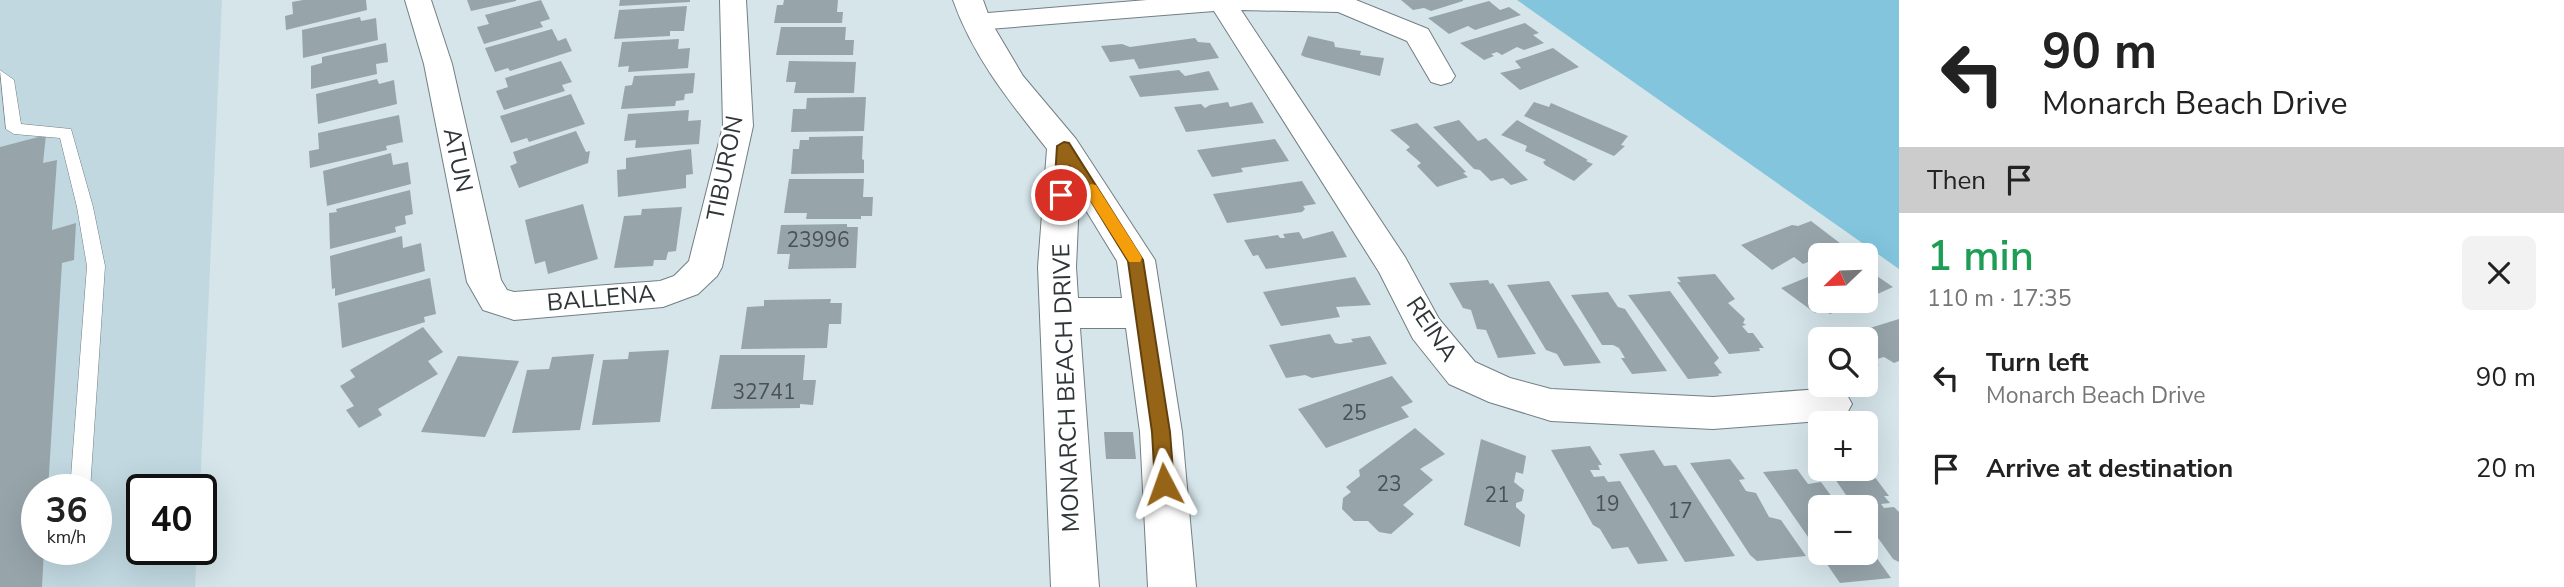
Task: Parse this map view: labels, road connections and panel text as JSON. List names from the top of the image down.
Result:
{
  "streets": {
    "street": [
      "ATUN",
      "TIBURON",
      "BALLENA",
      "REINA",
      "MONARCH BEACH DRIVE"
    ]
  },
  "crossings": [
    ["ATUN", "BALLENA"],
    ["TIBURON", "BALLENA"]
  ],
  "house_numbers": [
    "23996",
    "32741",
    "25",
    "23",
    "21",
    "19",
    "17"
  ],
  "north": "bottom left",
  "page": {
    "turn": ["90 m", "Monarch Beach Drive"],
    "then": "Then",
    "heading": ["1 min", "110 m · 17:35"],
    "map_buttons": ["+", "−"],
    "list": [
      {
        "name": "Turn left",
        "note": "Monarch Beach Drive",
        "value": "90 m"
      },
      {
        "name": "Arrive at destination",
        "value": "20 m"
      }
    ],
    "speed": "36 km/h",
    "limit": "40"
  }
}
